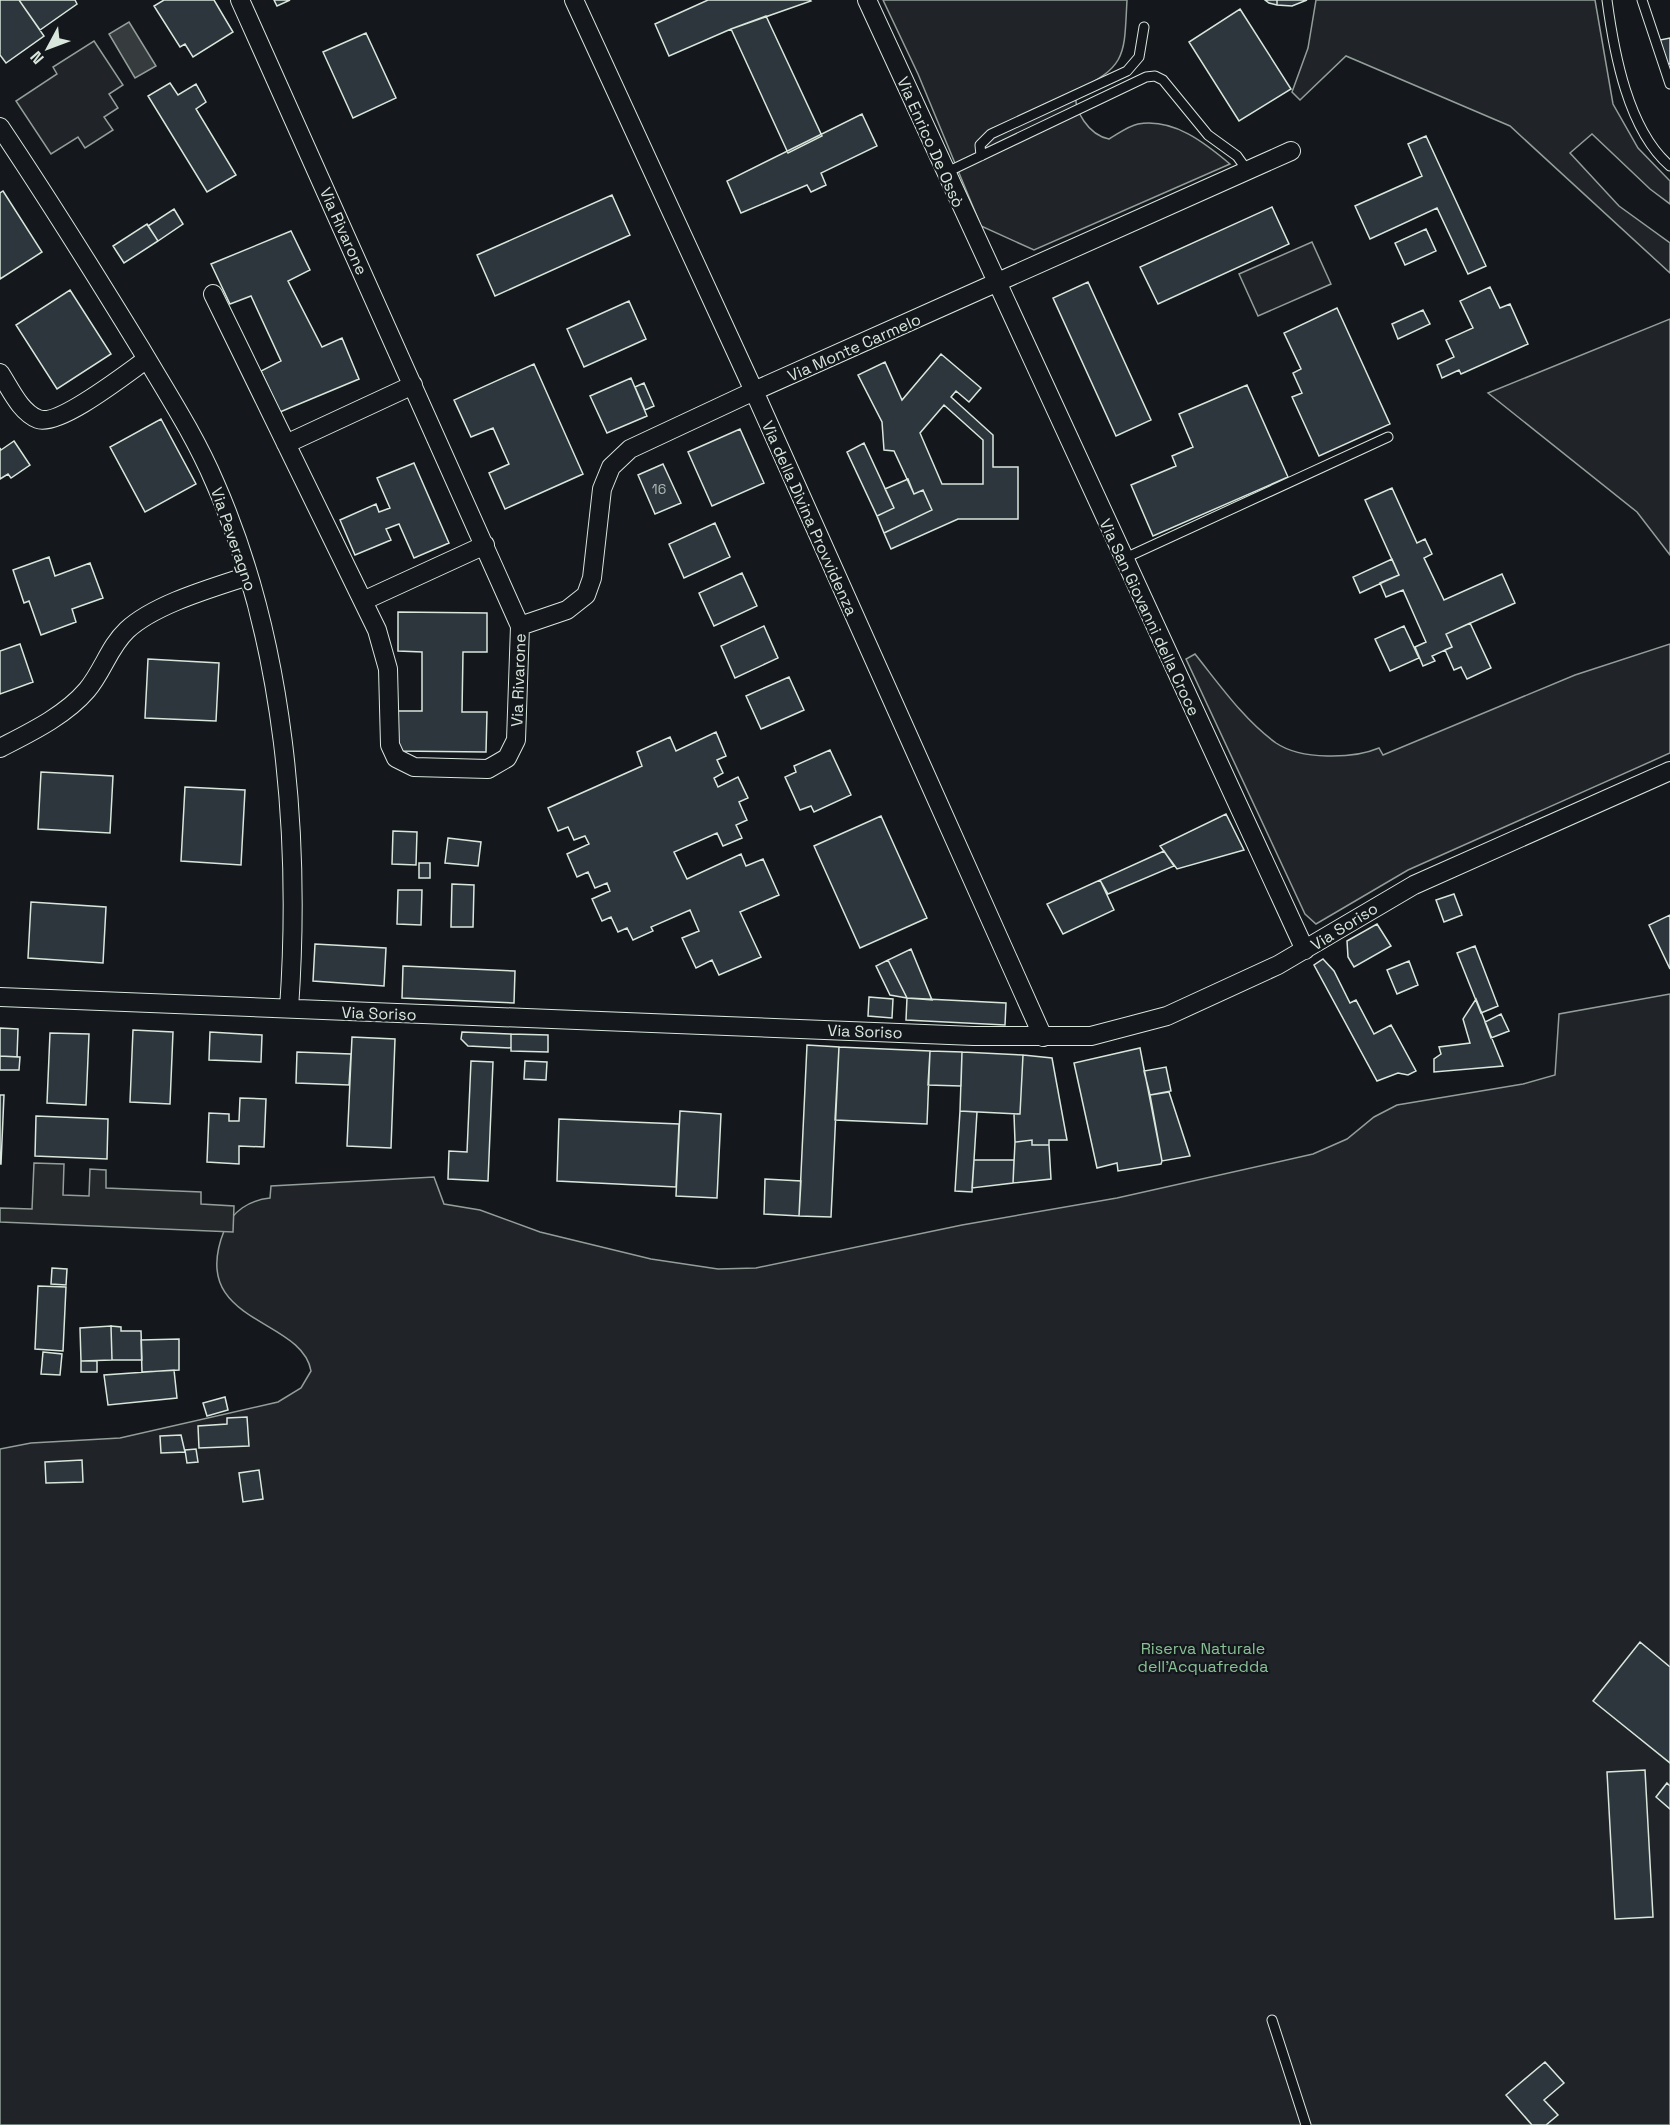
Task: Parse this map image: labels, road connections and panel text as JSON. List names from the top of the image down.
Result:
{
  "streets": {
    "street": [
      "Via Enrico De Ossò",
      "Via Rivarone",
      "Via Monte Carmelo",
      "Via della Divina Provvidenza",
      "Via Peveragno",
      "Via San Giovanni della Croce",
      "Via Soriso"
    ]
  },
  "crossings": [
    ["Via Enrico De Ossò", "Via Monte Carmelo"],
    ["Via Enrico De Ossò", "Via San Giovanni della Croce"],
    ["Via Rivarone", "Via Monte Carmelo"],
    ["Via Monte Carmelo", "Via della Divina Provvidenza"],
    ["Via Monte Carmelo", "Via San Giovanni della Croce"],
    ["Via della Divina Provvidenza", "Via Soriso"],
    ["Via Peveragno", "Via Soriso"],
    ["Via San Giovanni della Croce", "Via Soriso"]
  ],
  "parks": ["Riserva Naturale dell'Acquafredda"],
  "house_numbers": ["16"],
  "north": "bottom left"
}
